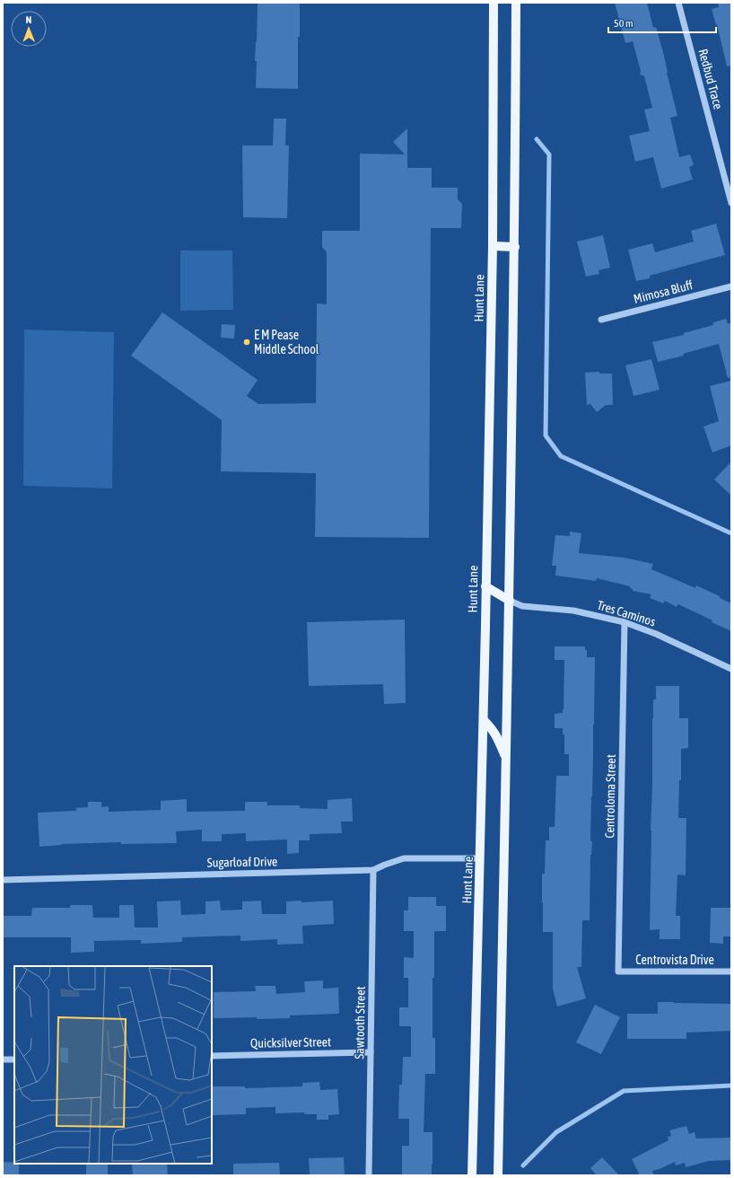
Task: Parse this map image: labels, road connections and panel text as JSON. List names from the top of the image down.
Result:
{
  "streets": {
    "main road": ["Hunt Lane"],
    "street": [
      "Redbud Trace",
      "Mimosa Bluff",
      "Tres Caminos",
      "Centroloma Street",
      "Sugarloaf Drive",
      "Centrovista Drive",
      "Sawtooth Street",
      "Quicksilver Street"
    ]
  },
  "crossings": [
    ["Hunt Lane", "Sugarloaf Drive"],
    ["Tres Caminos", "Centroloma Street"],
    ["Centroloma Street", "Centrovista Drive"],
    ["Sugarloaf Drive", "Sawtooth Street"],
    ["Sawtooth Street", "Quicksilver Street"]
  ],
  "places": ["E M Pease Middle School"],
  "scale_bar": "50 m",
  "north": "top"
}
